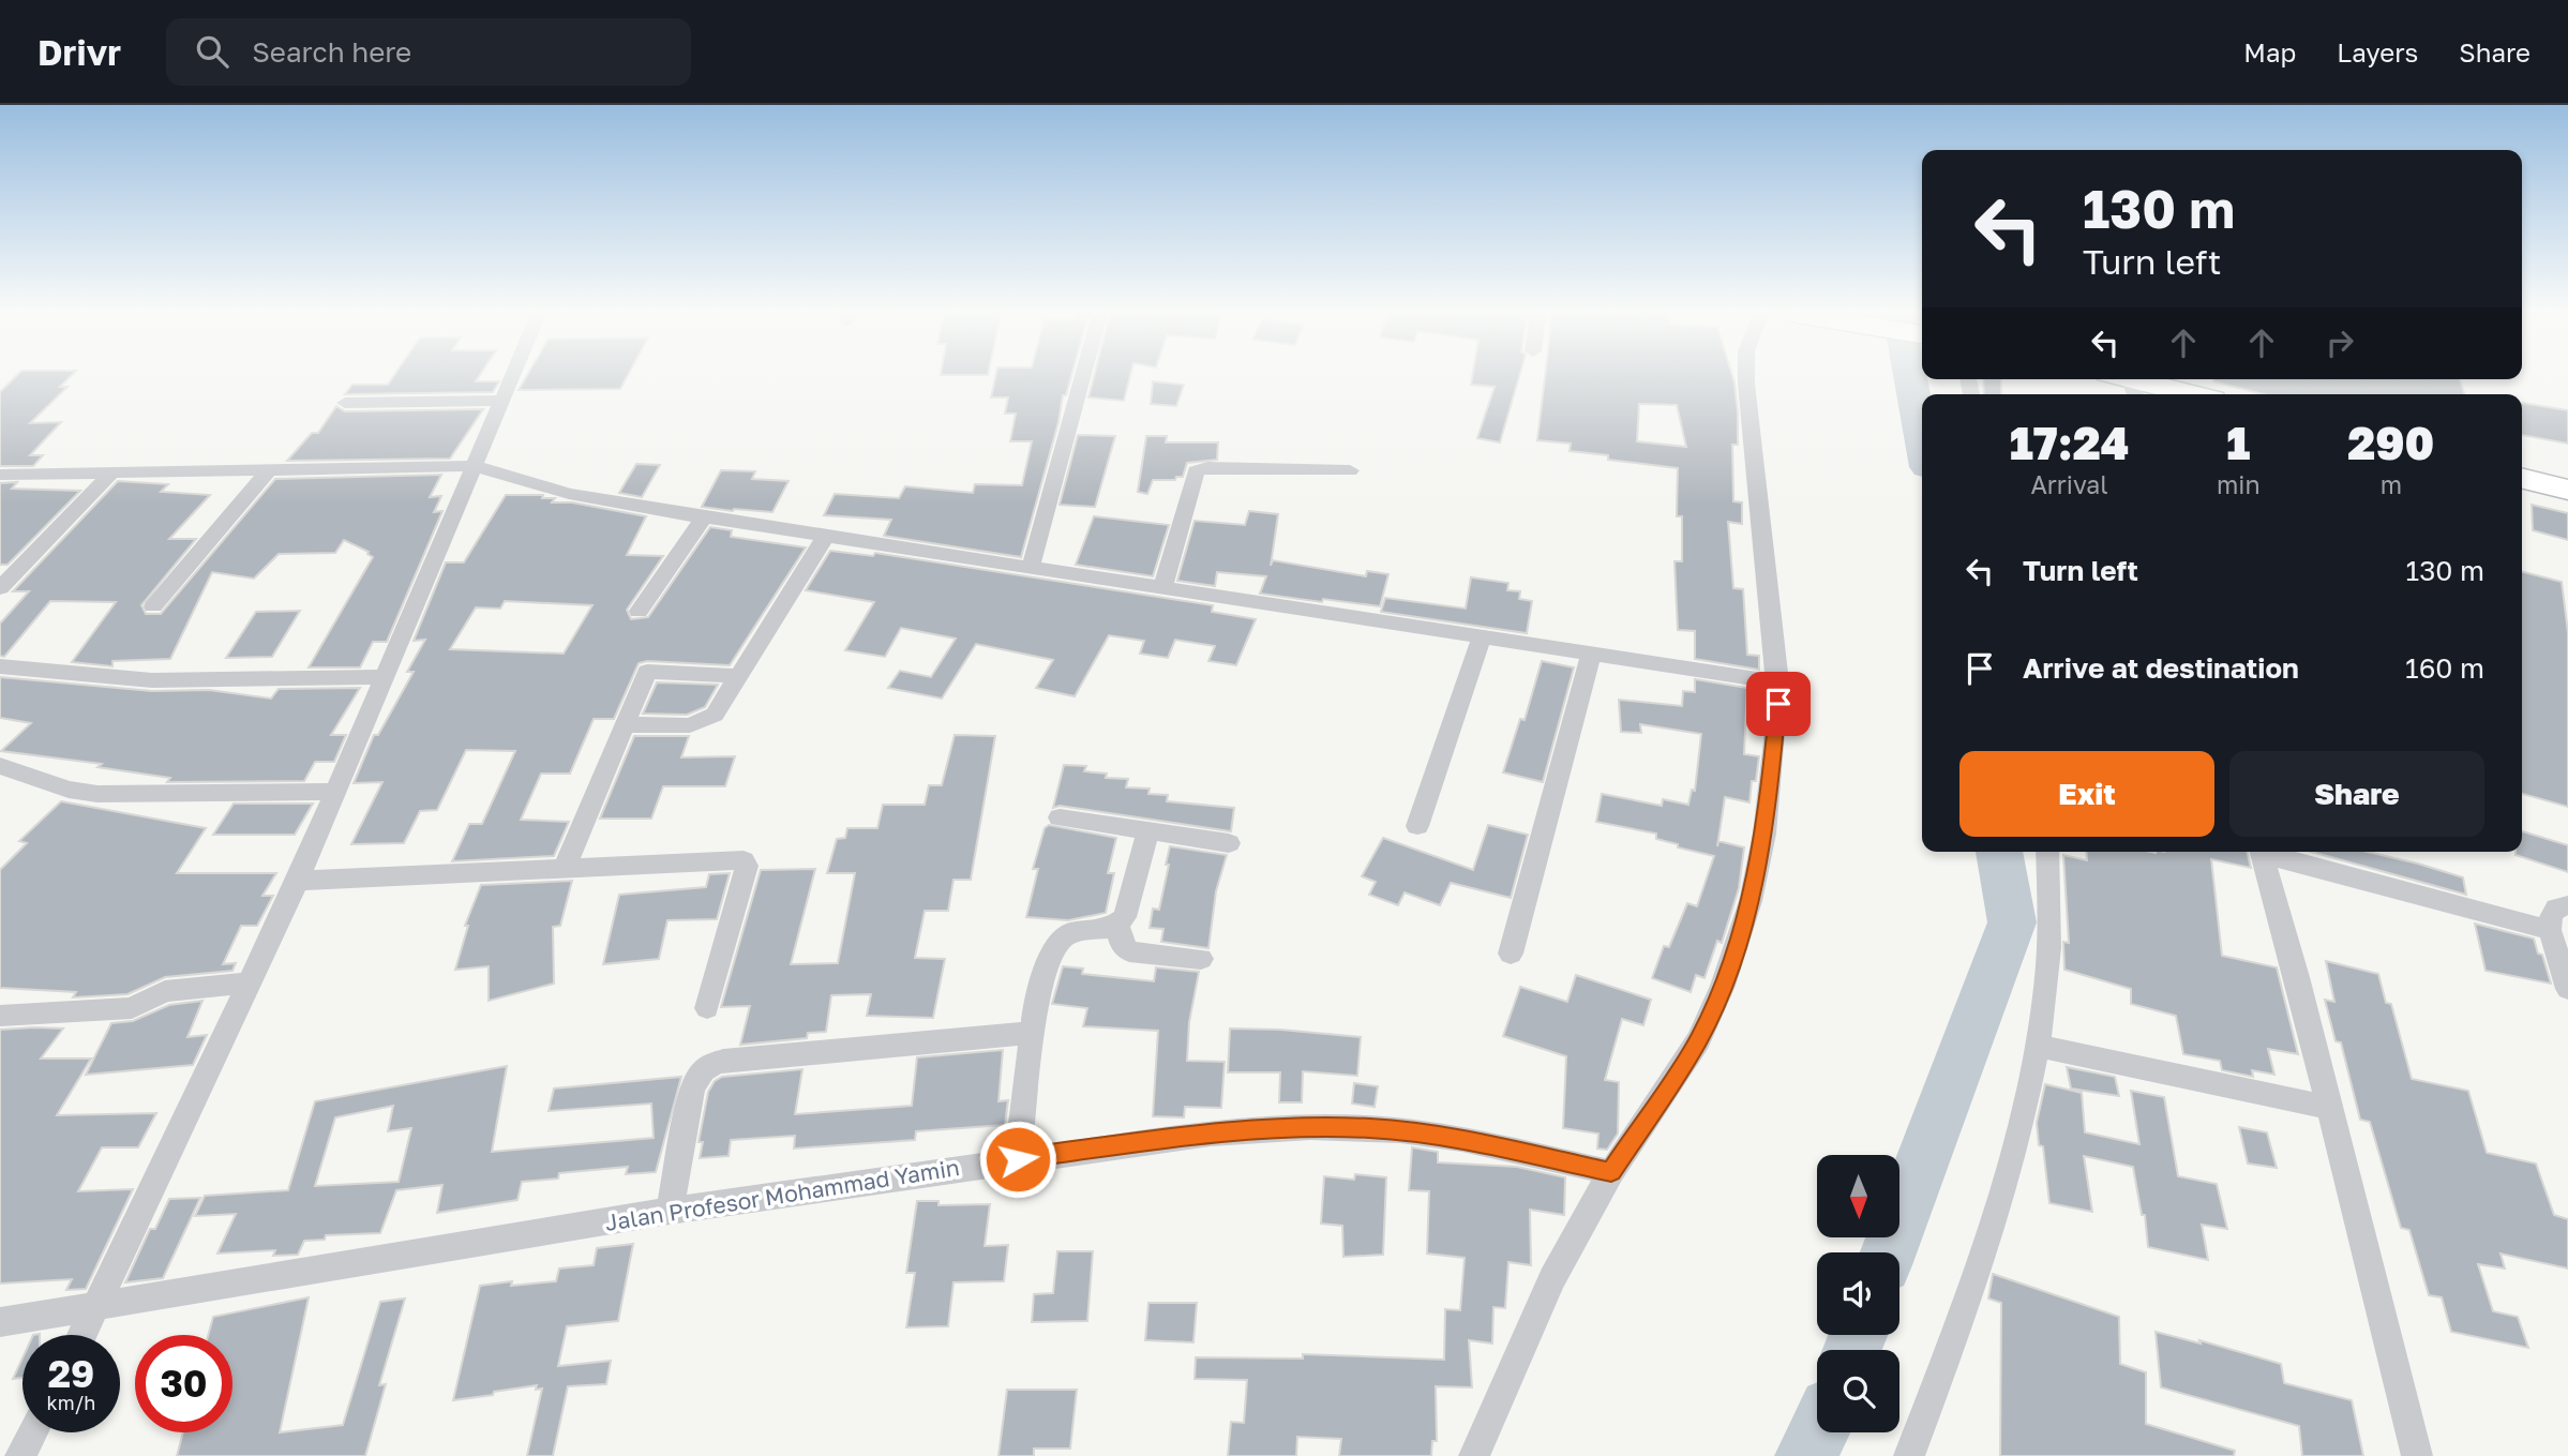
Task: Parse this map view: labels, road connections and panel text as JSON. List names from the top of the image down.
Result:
{
  "streets": {
    "street": ["Jalan Profesor Mohammad Yamin"]
  },
  "north": "bottom",
  "page": {
    "header": "Drivr",
    "search": "Search here",
    "nav": ["Map", "Layers", "Share"],
    "turn": ["130 m", "Turn left"],
    "eta": [
      "17:24",
      "Arrival",
      "1",
      "min",
      "290",
      "m"
    ],
    "list": [
      {
        "name": "Turn left",
        "value": "130 m"
      },
      {
        "name": "Arrive at destination",
        "value": "160 m"
      }
    ],
    "buttons": ["Exit", "Share"],
    "speed": "29 km/h",
    "limit": "30"
  }
}
